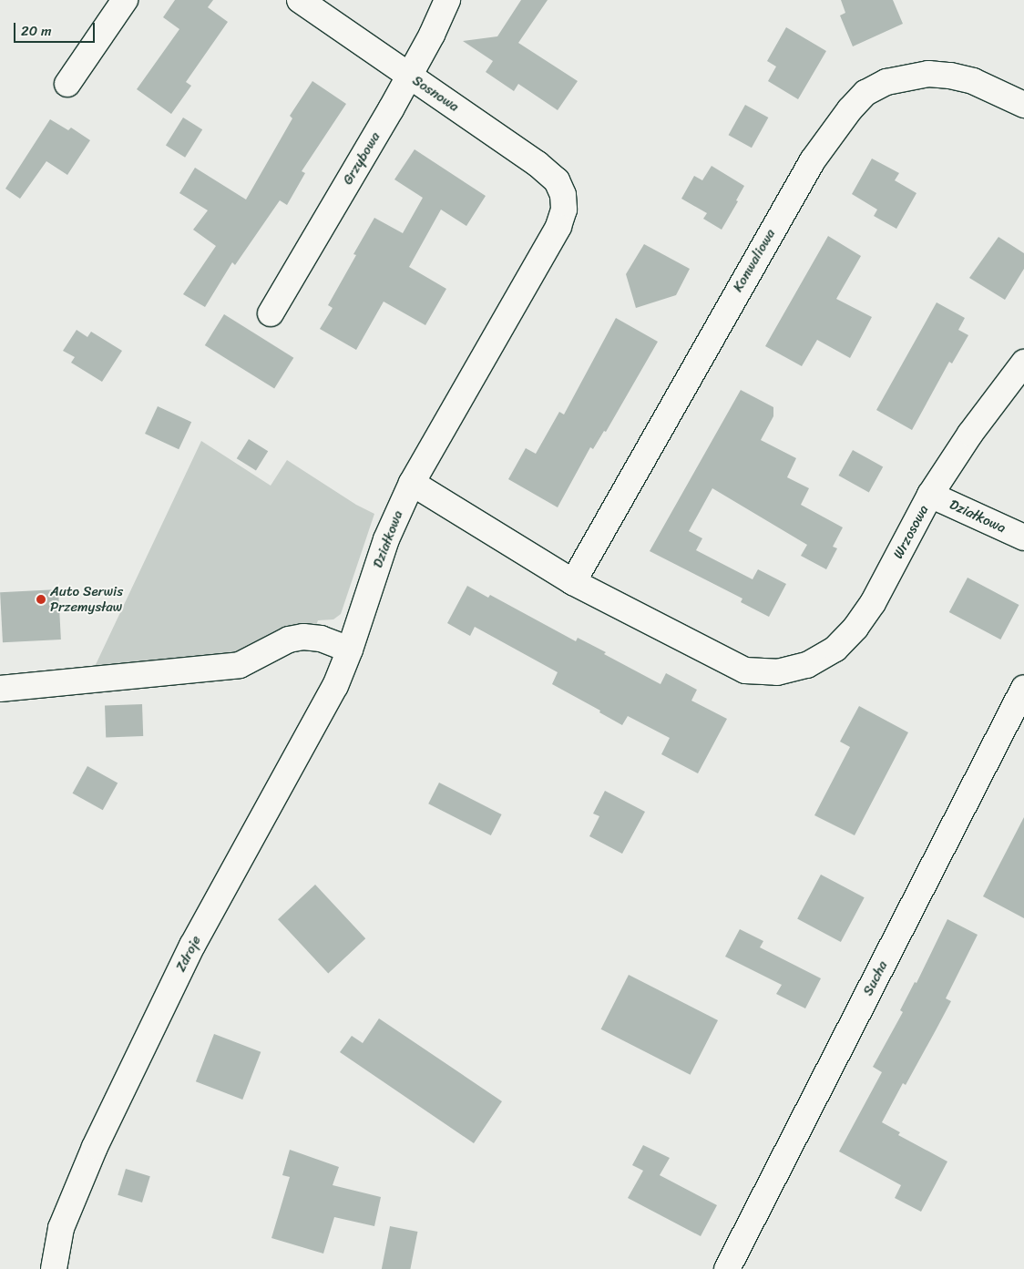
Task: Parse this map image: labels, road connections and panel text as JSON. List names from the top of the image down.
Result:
{
  "streets": {
    "street": [
      "Sosnowa",
      "Grzybowa",
      "Konwaliowa",
      "Działkowa",
      "Wrzosowa",
      "Zdroje",
      "Sucha"
    ]
  },
  "crossings": [
    ["Sosnowa", "Grzybowa"],
    ["Sosnowa", "Działkowa"],
    ["Konwaliowa", "Wrzosowa"],
    ["Działkowa", "Wrzosowa"],
    ["Działkowa", "Zdroje"]
  ],
  "places": ["Auto Serwis Przemysław"],
  "scale_bar": "20 m"
}
